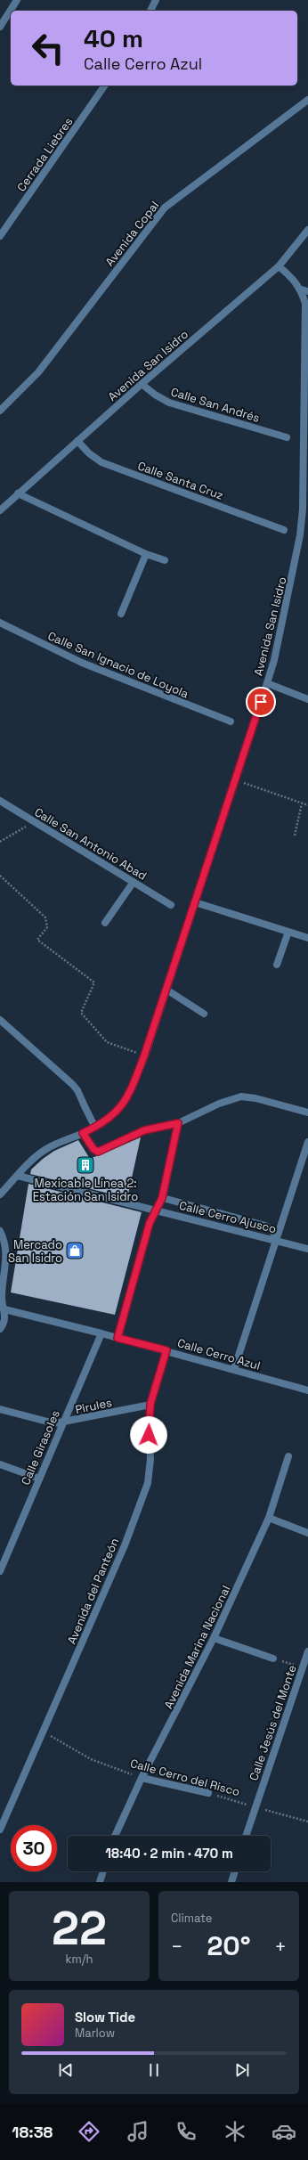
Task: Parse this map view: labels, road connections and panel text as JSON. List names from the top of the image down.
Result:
{
  "streets": {
    "street": [
      "Cerrada Liebres",
      "Avenida Copal",
      "Avenida San Isidro",
      "Calle San Andrés",
      "Calle Santa Cruz",
      "Calle San Ignacio de Loyola",
      "Calle San Antonio Abad",
      "Calle Cerro Ajusco",
      "Calle Cerro Azul",
      "Pirules",
      "Calle Girasoles",
      "Avenida del Panteón",
      "Avenida Marina Nacional",
      "Calle Jesús del Monte",
      "Calle Cerro del Risco"
    ]
  },
  "crossings": [
    ["Avenida San Isidro", "Calle San Andrés"],
    ["Avenida San Isidro", "Calle Santa Cruz"],
    ["Avenida San Isidro", "Calle Cerro Ajusco"],
    ["Calle Cerro Azul", "Calle Girasoles"],
    ["Calle Cerro Azul", "Avenida del Panteón"],
    ["Pirules", "Calle Girasoles"],
    ["Pirules", "Avenida del Panteón"],
    ["Avenida del Panteón", "Calle Cerro del Risco"],
    ["Avenida Marina Nacional", "Calle Cerro del Risco"],
    ["Calle Jesús del Monte", "Calle Cerro del Risco"]
  ],
  "places": {
    "building": ["Mexicable Línea 2: Estación San Isidro"],
    "shop": ["Mercado San Isidro"]
  },
  "page": {
    "turn": ["40 m", "Calle Cerro Azul"],
    "limit": "30",
    "trip": "18:40 · 2 min · 470 m",
    "tile": [
      ["22", "km/h"],
      "Climate"
    ],
    "heat": ["−", "20°", "+"],
    "song": ["Slow Tide", "Marlow"],
    "tabs": "18:38"
  }
}
